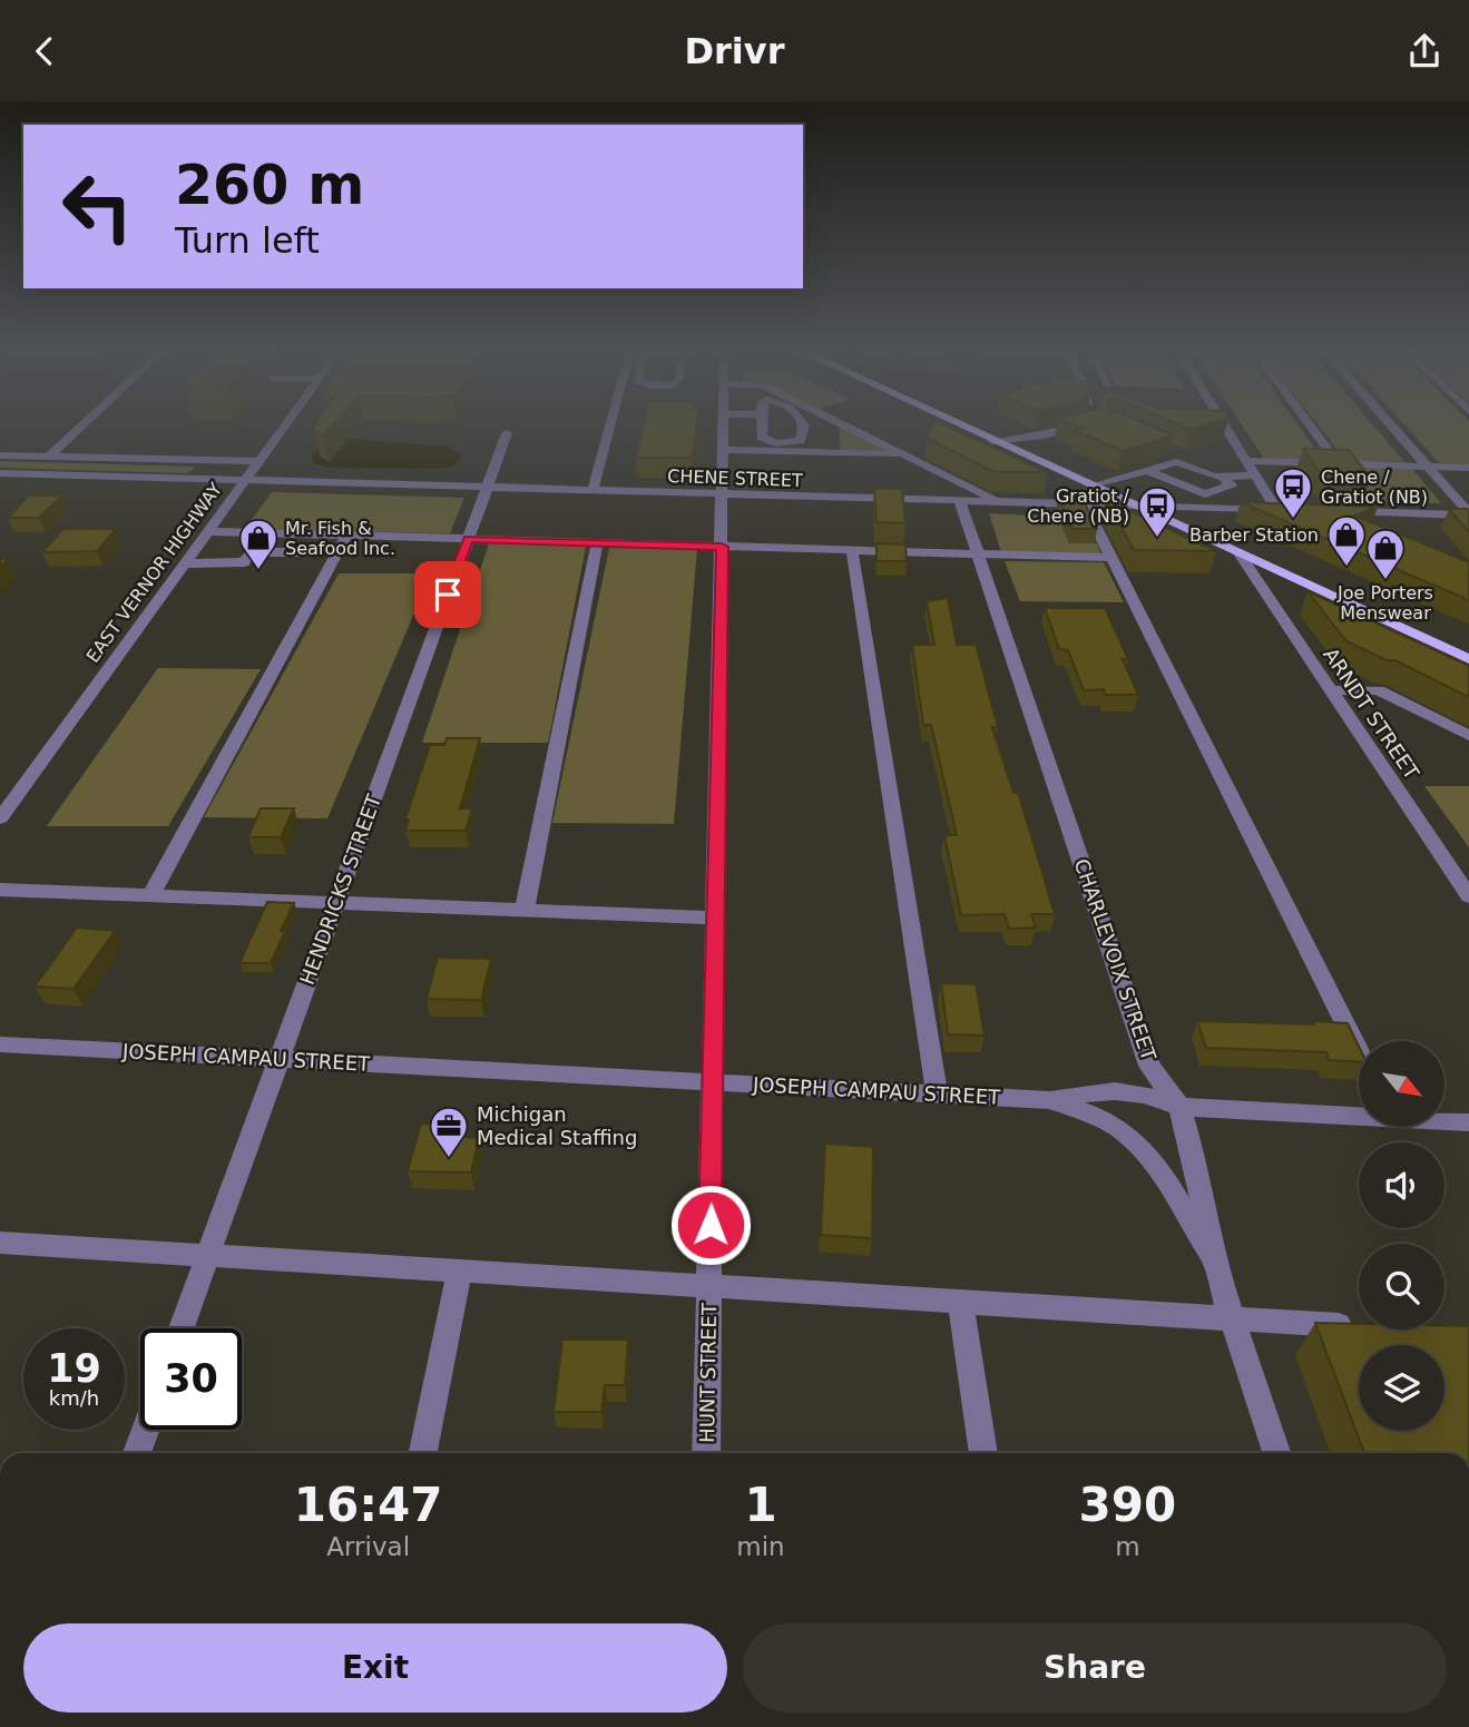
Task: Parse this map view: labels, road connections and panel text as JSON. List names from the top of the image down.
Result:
{
  "streets": {
    "street": [
      "CHENE STREET",
      "EAST VERNOR HIGHWAY",
      "ARNDT STREET",
      "HENDRICKS STREET",
      "CHARLEVOIX STREET",
      "JOSEPH CAMPAU STREET",
      "HUNT STREET"
    ]
  },
  "crossings": [
    ["CHENE STREET", "EAST VERNOR HIGHWAY"],
    ["CHENE STREET", "HENDRICKS STREET"],
    ["CHENE STREET", "CHARLEVOIX STREET"],
    ["CHENE STREET", "HUNT STREET"],
    ["HENDRICKS STREET", "JOSEPH CAMPAU STREET"],
    ["CHARLEVOIX STREET", "JOSEPH CAMPAU STREET"],
    ["JOSEPH CAMPAU STREET", "HUNT STREET"]
  ],
  "places": {
    "bus stop": ["Chene / Gratiot (NB)", "Gratiot / Chene (NB)"],
    "shop": ["Barber Station", "Mr. Fish & Seafood Inc.", "Joe Porters Menswear"],
    "office": ["Michigan Medical Staffing"]
  },
  "north": "bottom right",
  "page": {
    "header": "Drivr",
    "turn": ["260 m", "Turn left"],
    "speed": "19 km/h",
    "limit": "30",
    "eta": [
      "16:47",
      "Arrival",
      "1",
      "min",
      "390",
      "m"
    ],
    "buttons": ["Exit", "Share"]
  }
}
